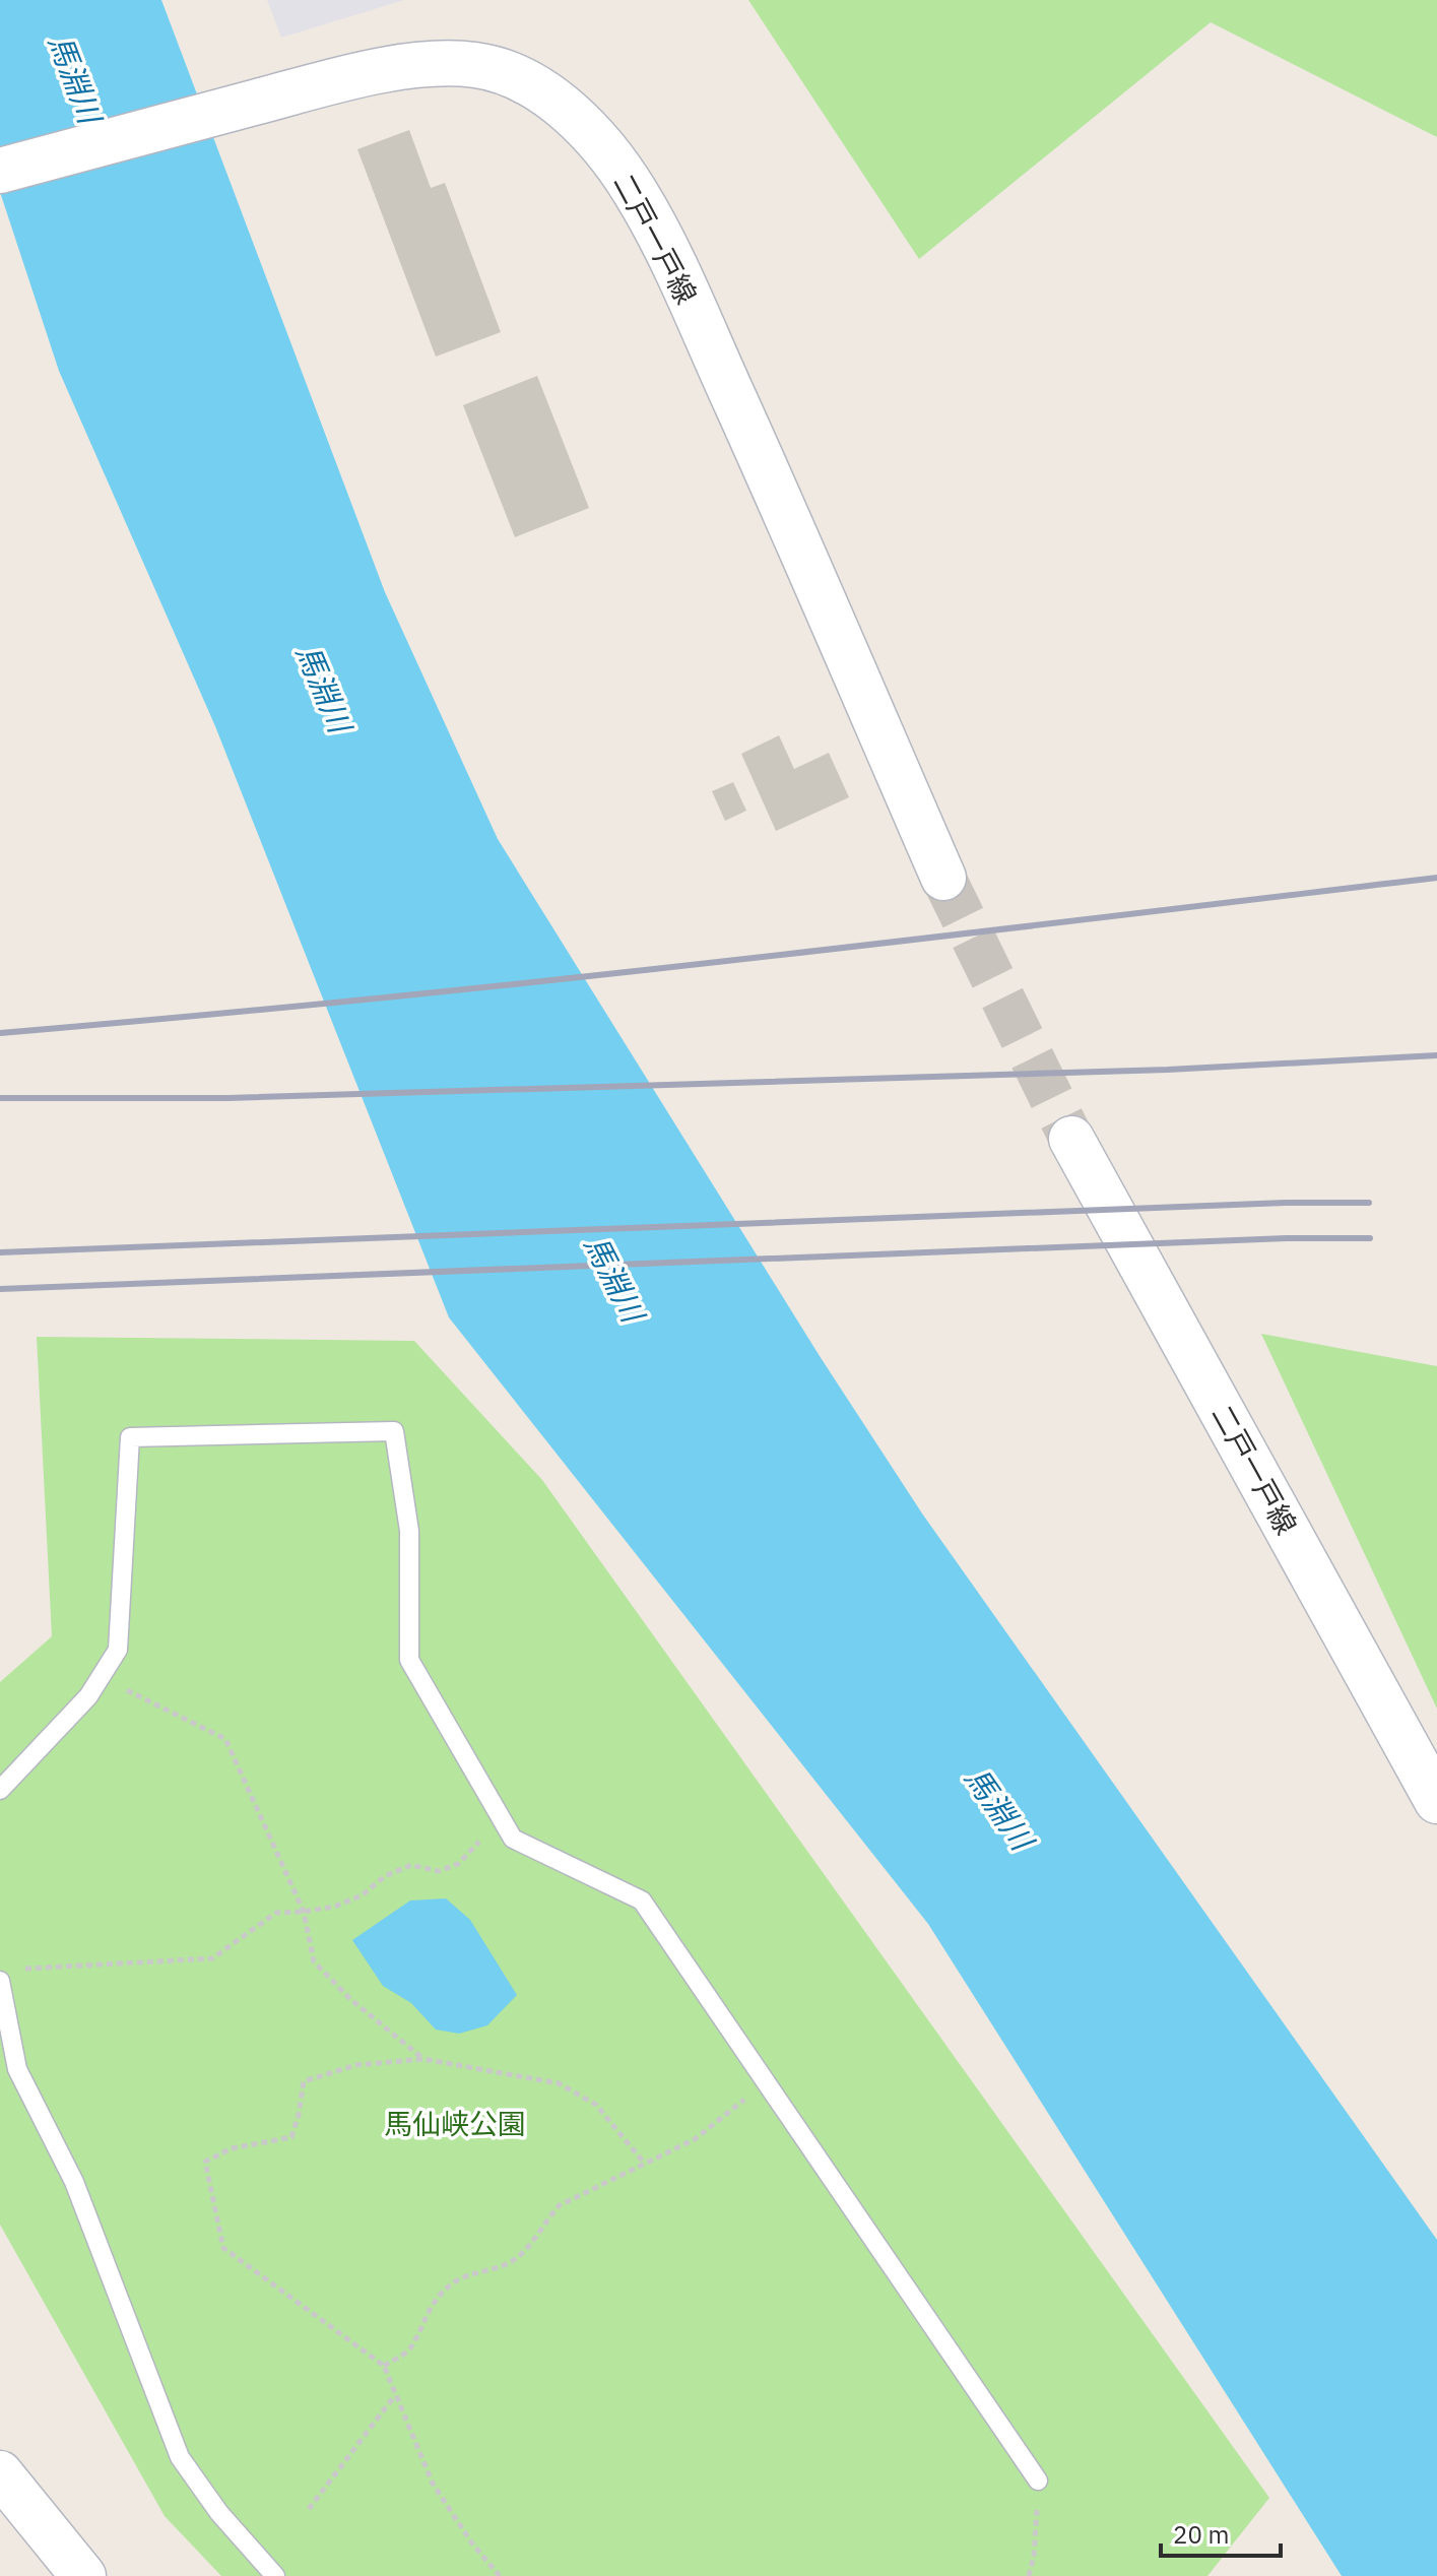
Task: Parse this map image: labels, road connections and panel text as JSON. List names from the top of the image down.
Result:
{
  "streets": {
    "main road": ["二戸一戸線"]
  },
  "water": ["馬淵川"],
  "parks": ["馬仙峡公園"],
  "scale_bar": "20 m"
}
